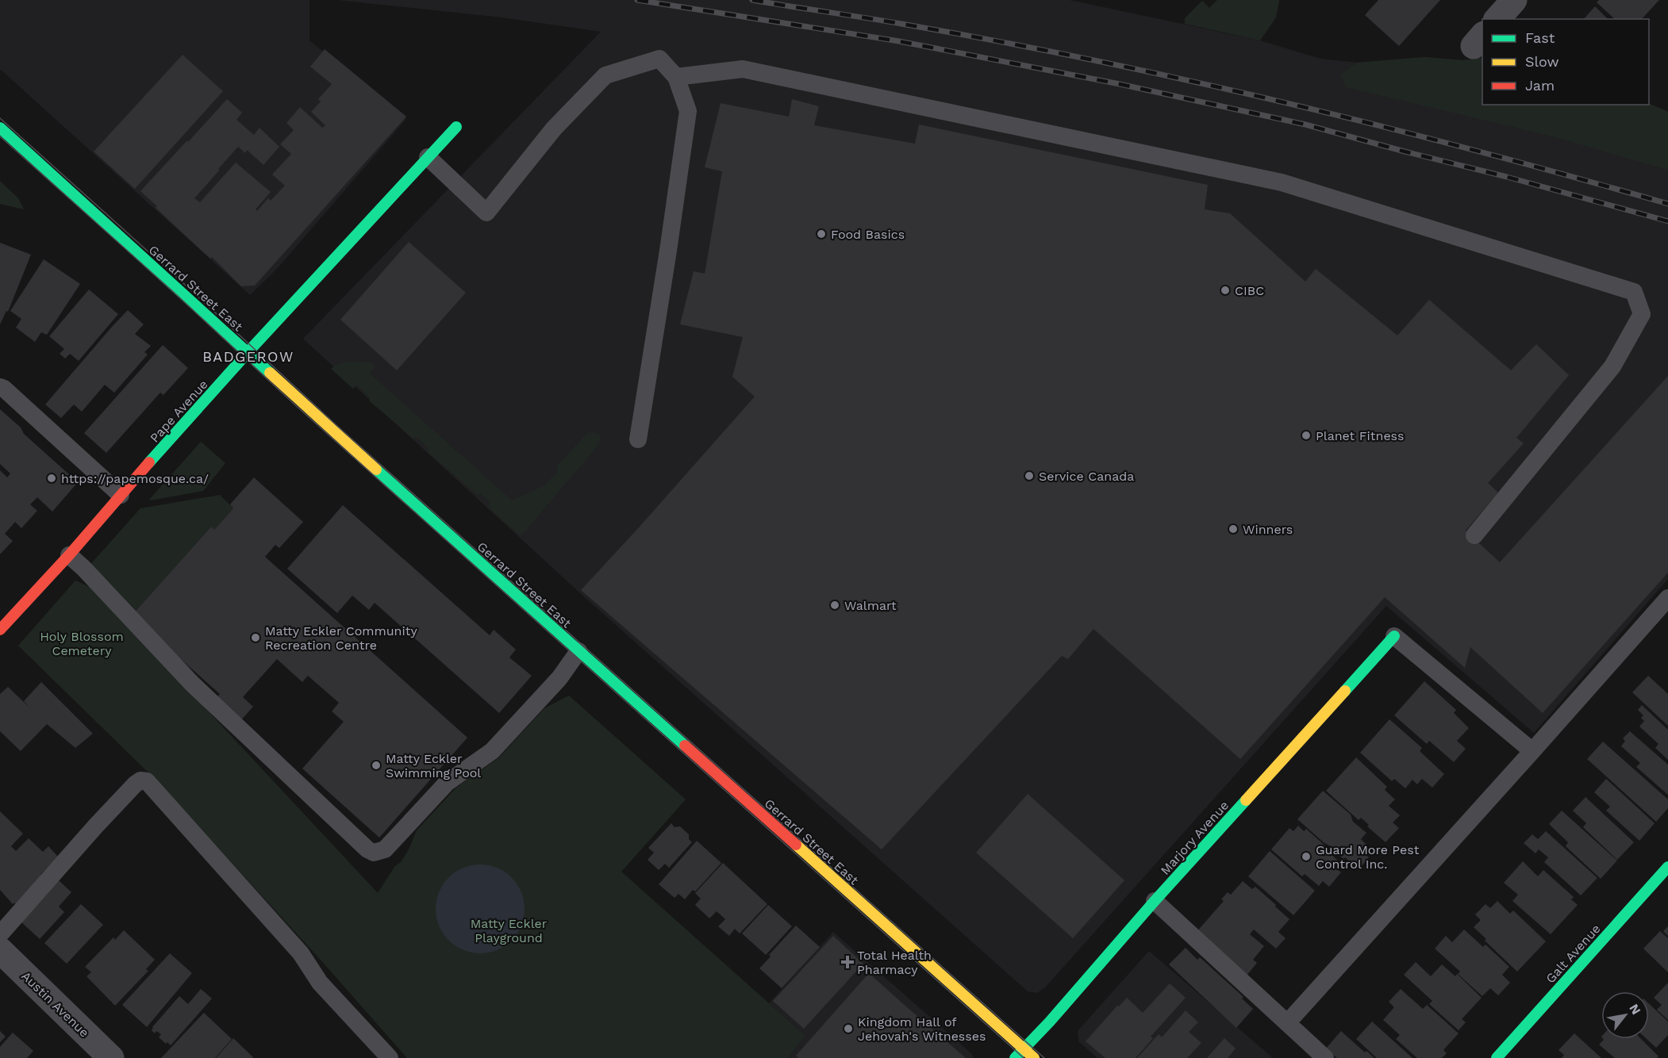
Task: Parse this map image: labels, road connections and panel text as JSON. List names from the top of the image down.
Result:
{
  "streets": {
    "street": [
      "Gerrard Street East",
      "Pape Avenue",
      "Marjory Avenue",
      "Galt Avenue",
      "Austin Avenue"
    ]
  },
  "crossings": [
    ["Gerrard Street East", "Pape Avenue"],
    ["Gerrard Street East", "Marjory Avenue"]
  ],
  "districts": ["BADGEROW"],
  "parks": ["Holy Blossom Cemetery", "Matty Eckler Playground"],
  "places": {
    "other": [
      "Food Basics",
      "CIBC",
      "Planet Fitness",
      "Service Canada",
      "https://papemosque.ca/",
      "Winners",
      "Walmart",
      "Matty Eckler Community Recreation Centre",
      "Matty Eckler Swimming Pool",
      "Guard More Pest Control Inc.",
      "Kingdom Hall of Jehovah's Witnesses"
    ],
    "health": ["Total Health Pharmacy"]
  },
  "legend": ["Fast", "Slow", "Jam"],
  "north": "top right"
}
